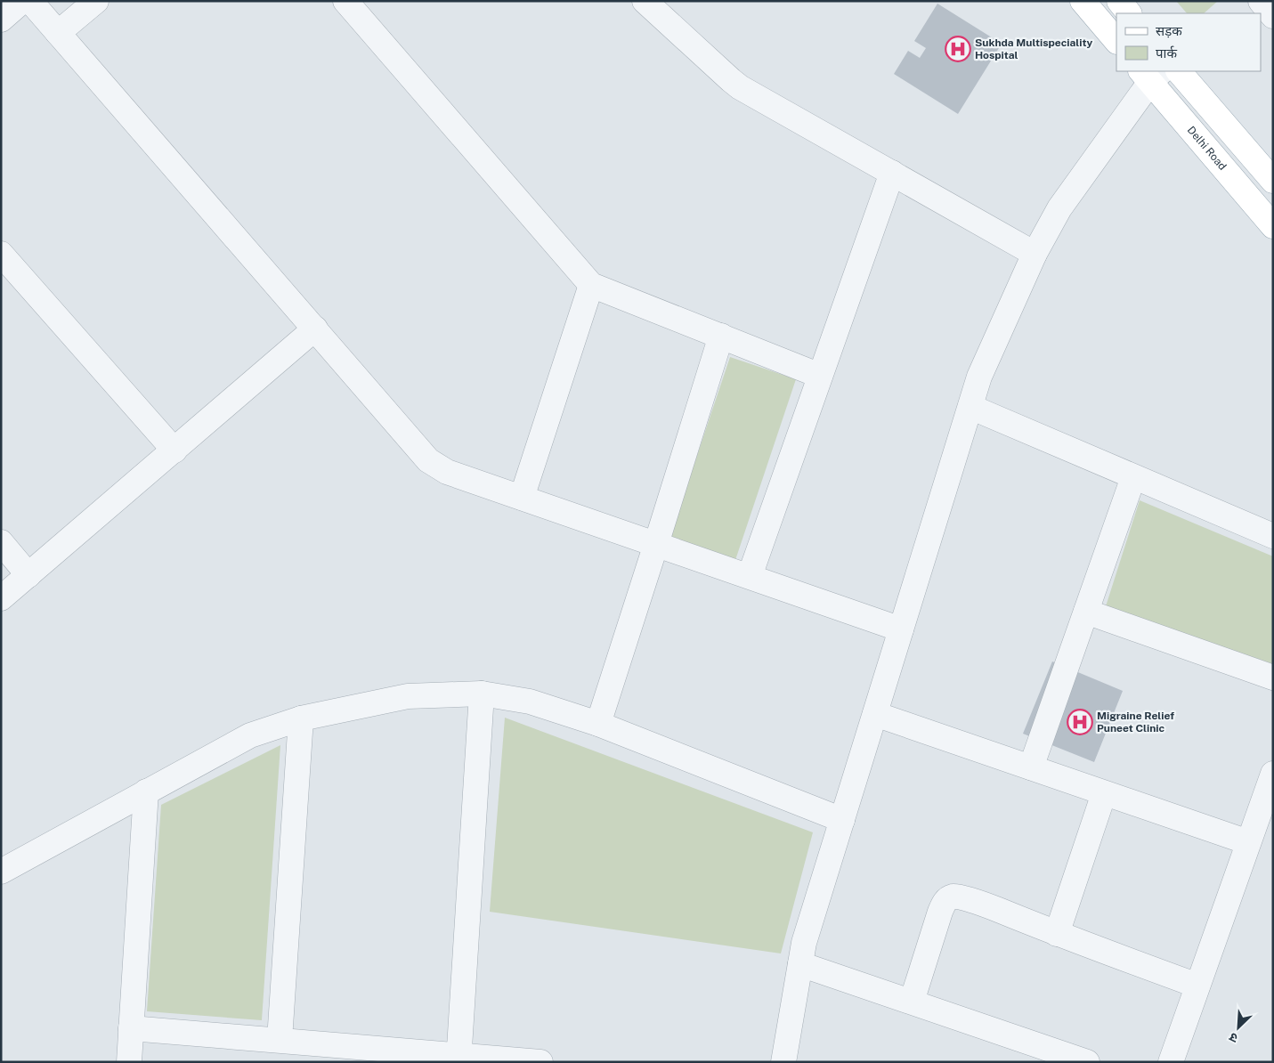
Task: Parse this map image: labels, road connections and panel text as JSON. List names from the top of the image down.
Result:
{
  "streets": {
    "main road": ["Delhi Road"]
  },
  "places": {
    "hospital": ["Sukhda Multispeciality Hospital", "Migraine Relief Puneet Clinic"]
  },
  "legend": ["सड़क", "पार्क"],
  "north": "bottom left"
}
